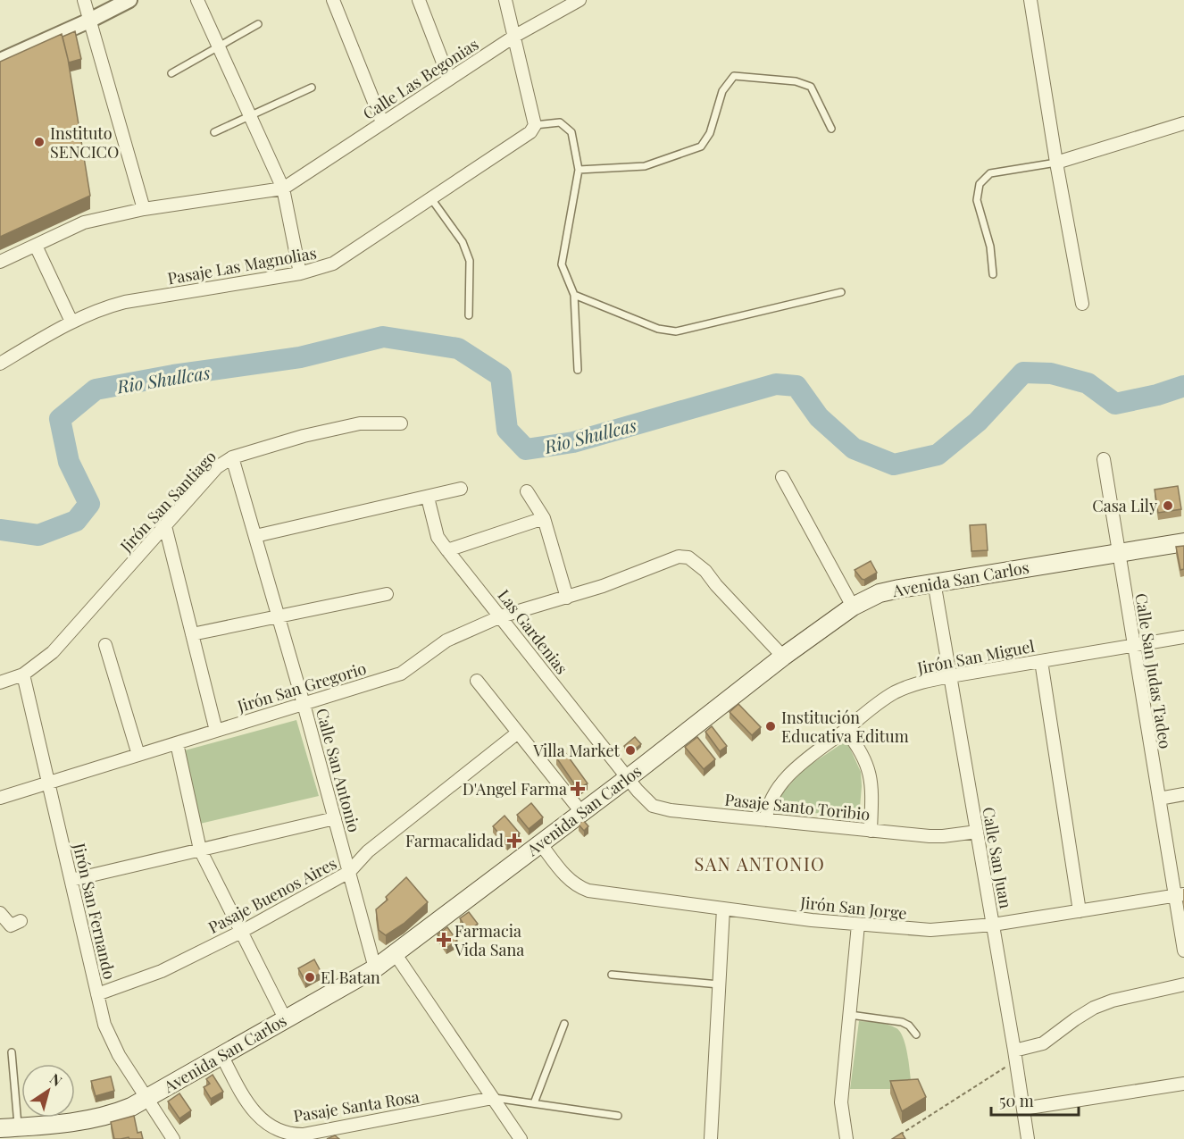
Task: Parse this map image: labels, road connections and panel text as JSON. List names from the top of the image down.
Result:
{
  "streets": {
    "main road": ["Avenida San Carlos"],
    "street": [
      "Calle Las Begonias",
      "Pasaje Las Magnolias",
      "Jirón San Santiago",
      "Las Gardenias",
      "Jirón San Miguel",
      "Calle San Judas Tadeo",
      "Jirón San Gregorio",
      "Calle San Antonio",
      "Pasaje Santo Toribio",
      "Calle San Juan",
      "Pasaje Buenos Aires",
      "Jirón San Jorge",
      "Jirón San Fernando",
      "Pasaje Santa Rosa"
    ]
  },
  "crossings": [
    ["Jirón San Santiago", "Calle San Antonio"],
    ["Jirón San Santiago", "Jirón San Fernando"],
    ["Avenida San Carlos", "Las Gardenias"],
    ["Avenida San Carlos", "Calle San Judas Tadeo"],
    ["Avenida San Carlos", "Jirón San Gregorio"],
    ["Avenida San Carlos", "Calle San Antonio"],
    ["Avenida San Carlos", "Pasaje Santo Toribio"],
    ["Avenida San Carlos", "Calle San Juan"],
    ["Avenida San Carlos", "Jirón San Jorge"],
    ["Avenida San Carlos", "Jirón San Fernando"],
    ["Avenida San Carlos", "Pasaje Santa Rosa"],
    ["Las Gardenias", "Jirón San Gregorio"],
    ["Las Gardenias", "Pasaje Santo Toribio"],
    ["Jirón San Miguel", "Calle San Judas Tadeo"],
    ["Jirón San Miguel", "Pasaje Santo Toribio"],
    ["Jirón San Miguel", "Calle San Juan"],
    ["Calle San Judas Tadeo", "Jirón San Jorge"],
    ["Jirón San Gregorio", "Calle San Antonio"],
    ["Jirón San Gregorio", "Jirón San Fernando"],
    ["Calle San Antonio", "Pasaje Buenos Aires"],
    ["Pasaje Santo Toribio", "Calle San Juan"],
    ["Calle San Juan", "Jirón San Jorge"],
    ["Pasaje Buenos Aires", "Jirón San Fernando"]
  ],
  "districts": ["SAN ANTONIO"],
  "water": ["Rio Shullcas"],
  "places": {
    "other": [
      "Instituto SENCICO",
      "Casa Lily",
      "Institución Educativa Editum",
      "Villa Market",
      "El Batan"
    ],
    "health": ["D'Angel Farma", "Farmacalidad", "Farmacia Vida Sana"]
  },
  "scale_bar": "50 m",
  "north": "top right"
}
